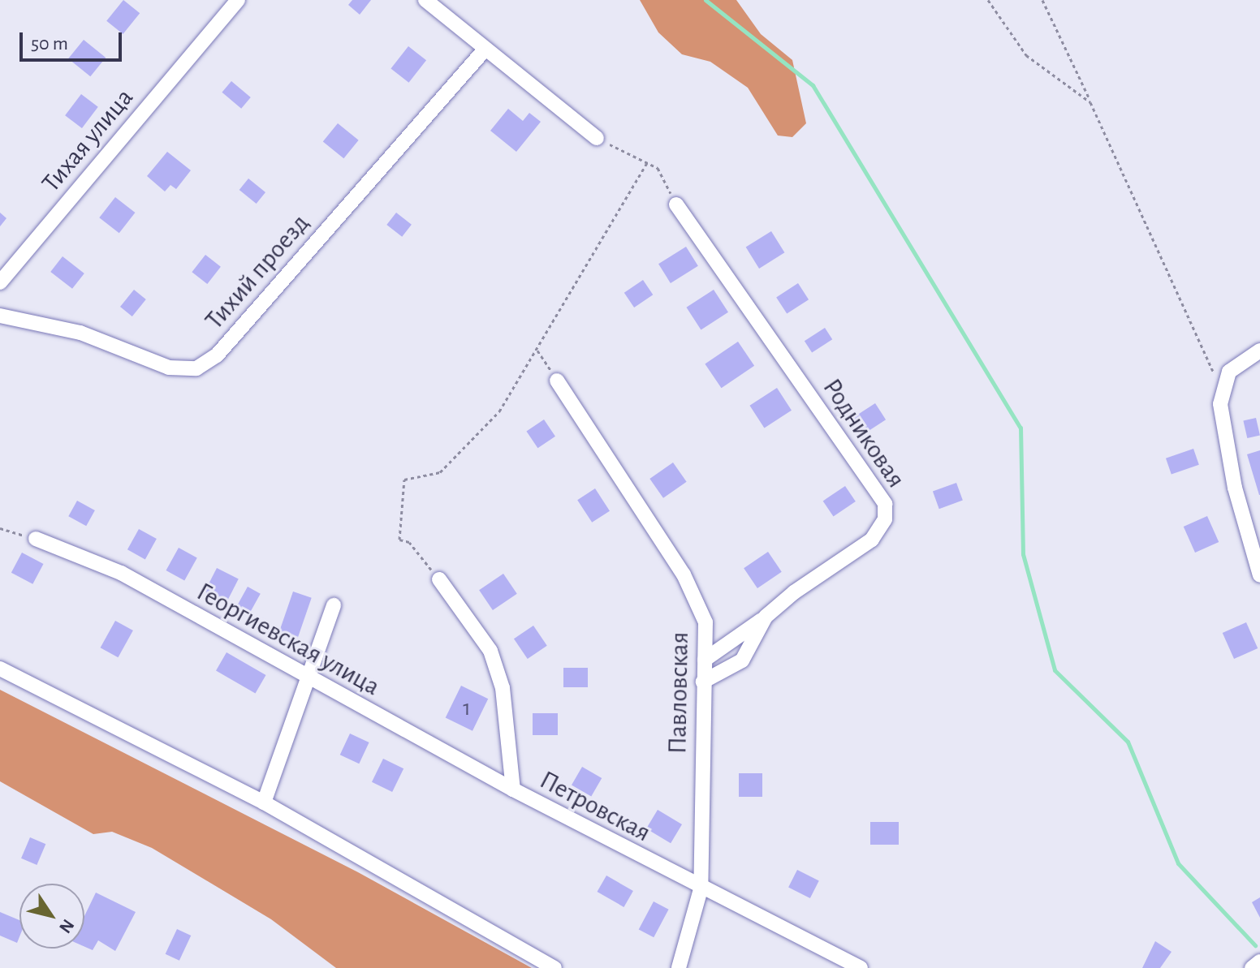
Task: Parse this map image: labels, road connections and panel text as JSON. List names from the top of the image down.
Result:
{
  "streets": {
    "street": [
      "Тихая улица",
      "Тихий проезд",
      "Родниковая",
      "Георгиевская улица",
      "Павловская",
      "Петровская"
    ]
  },
  "crossings": [
    ["Родниковая", "Павловская"],
    ["Георгиевская улица", "Петровская"],
    ["Павловская", "Петровская"]
  ],
  "house_numbers": ["1"],
  "scale_bar": "50 m",
  "north": "bottom right"
}
